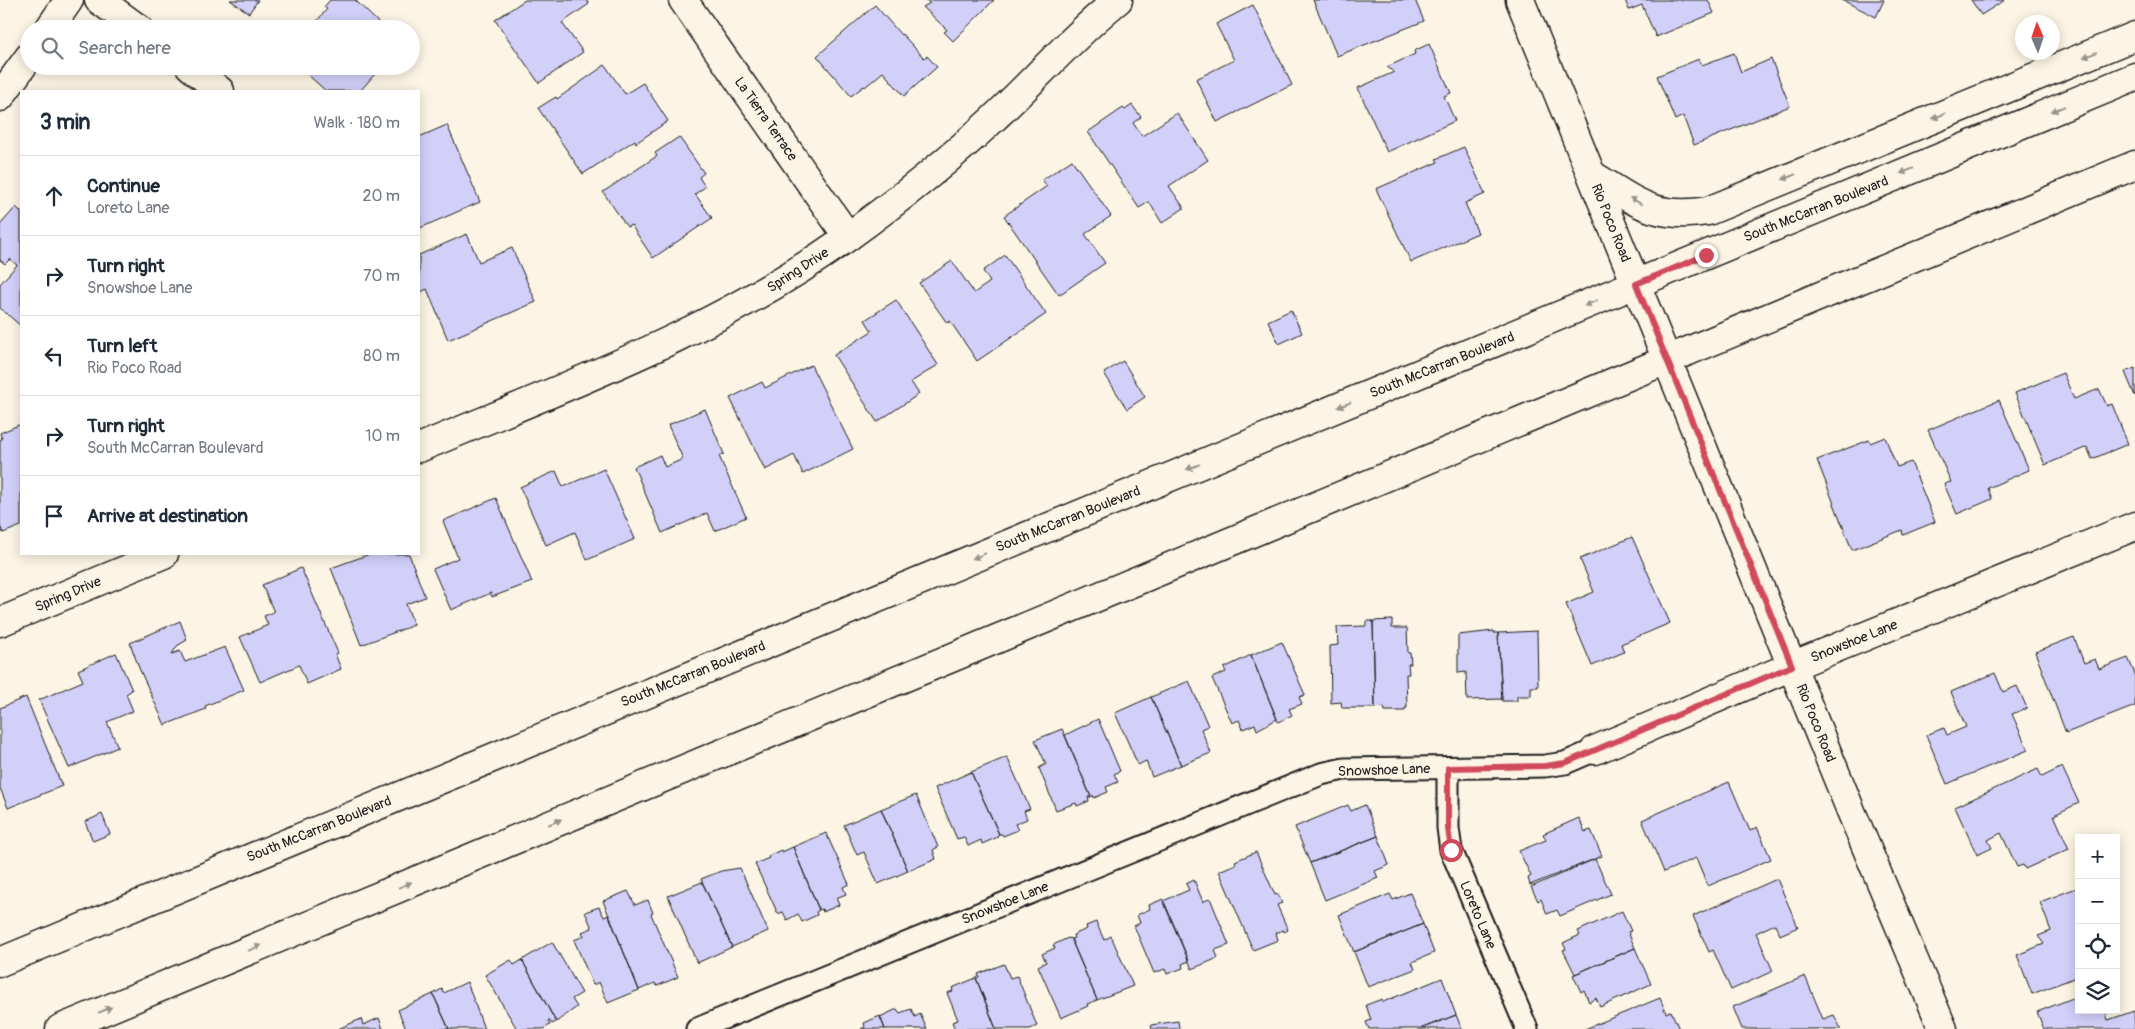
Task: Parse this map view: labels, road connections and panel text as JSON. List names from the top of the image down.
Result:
{
  "streets": {
    "main road": [
      "La Tierra Terrace",
      "South McCarran Boulevard",
      "Rio Poco Road",
      "Spring Drive",
      "Snowshoe Lane"
    ],
    "lane": ["Loreto Lane"]
  },
  "crossings": [
    ["La Tierra Terrace", "Spring Drive"],
    ["South McCarran Boulevard", "Rio Poco Road"],
    ["Rio Poco Road", "Snowshoe Lane"],
    ["Snowshoe Lane", "Loreto Lane"]
  ],
  "north": "top",
  "page": {
    "search": "Search here",
    "heading": ["3 min", "Walk · 180 m"],
    "list": [
      ["Continue", "Loreto Lane", "20 m"],
      ["Turn right", "Snowshoe Lane", "70 m"],
      ["Turn left", "Rio Poco Road", "80 m"],
      ["Turn right", "South McCarran Boulevard", "10 m"],
      "Arrive at destination"
    ],
    "map_buttons": ["+", "−"]
  }
}
